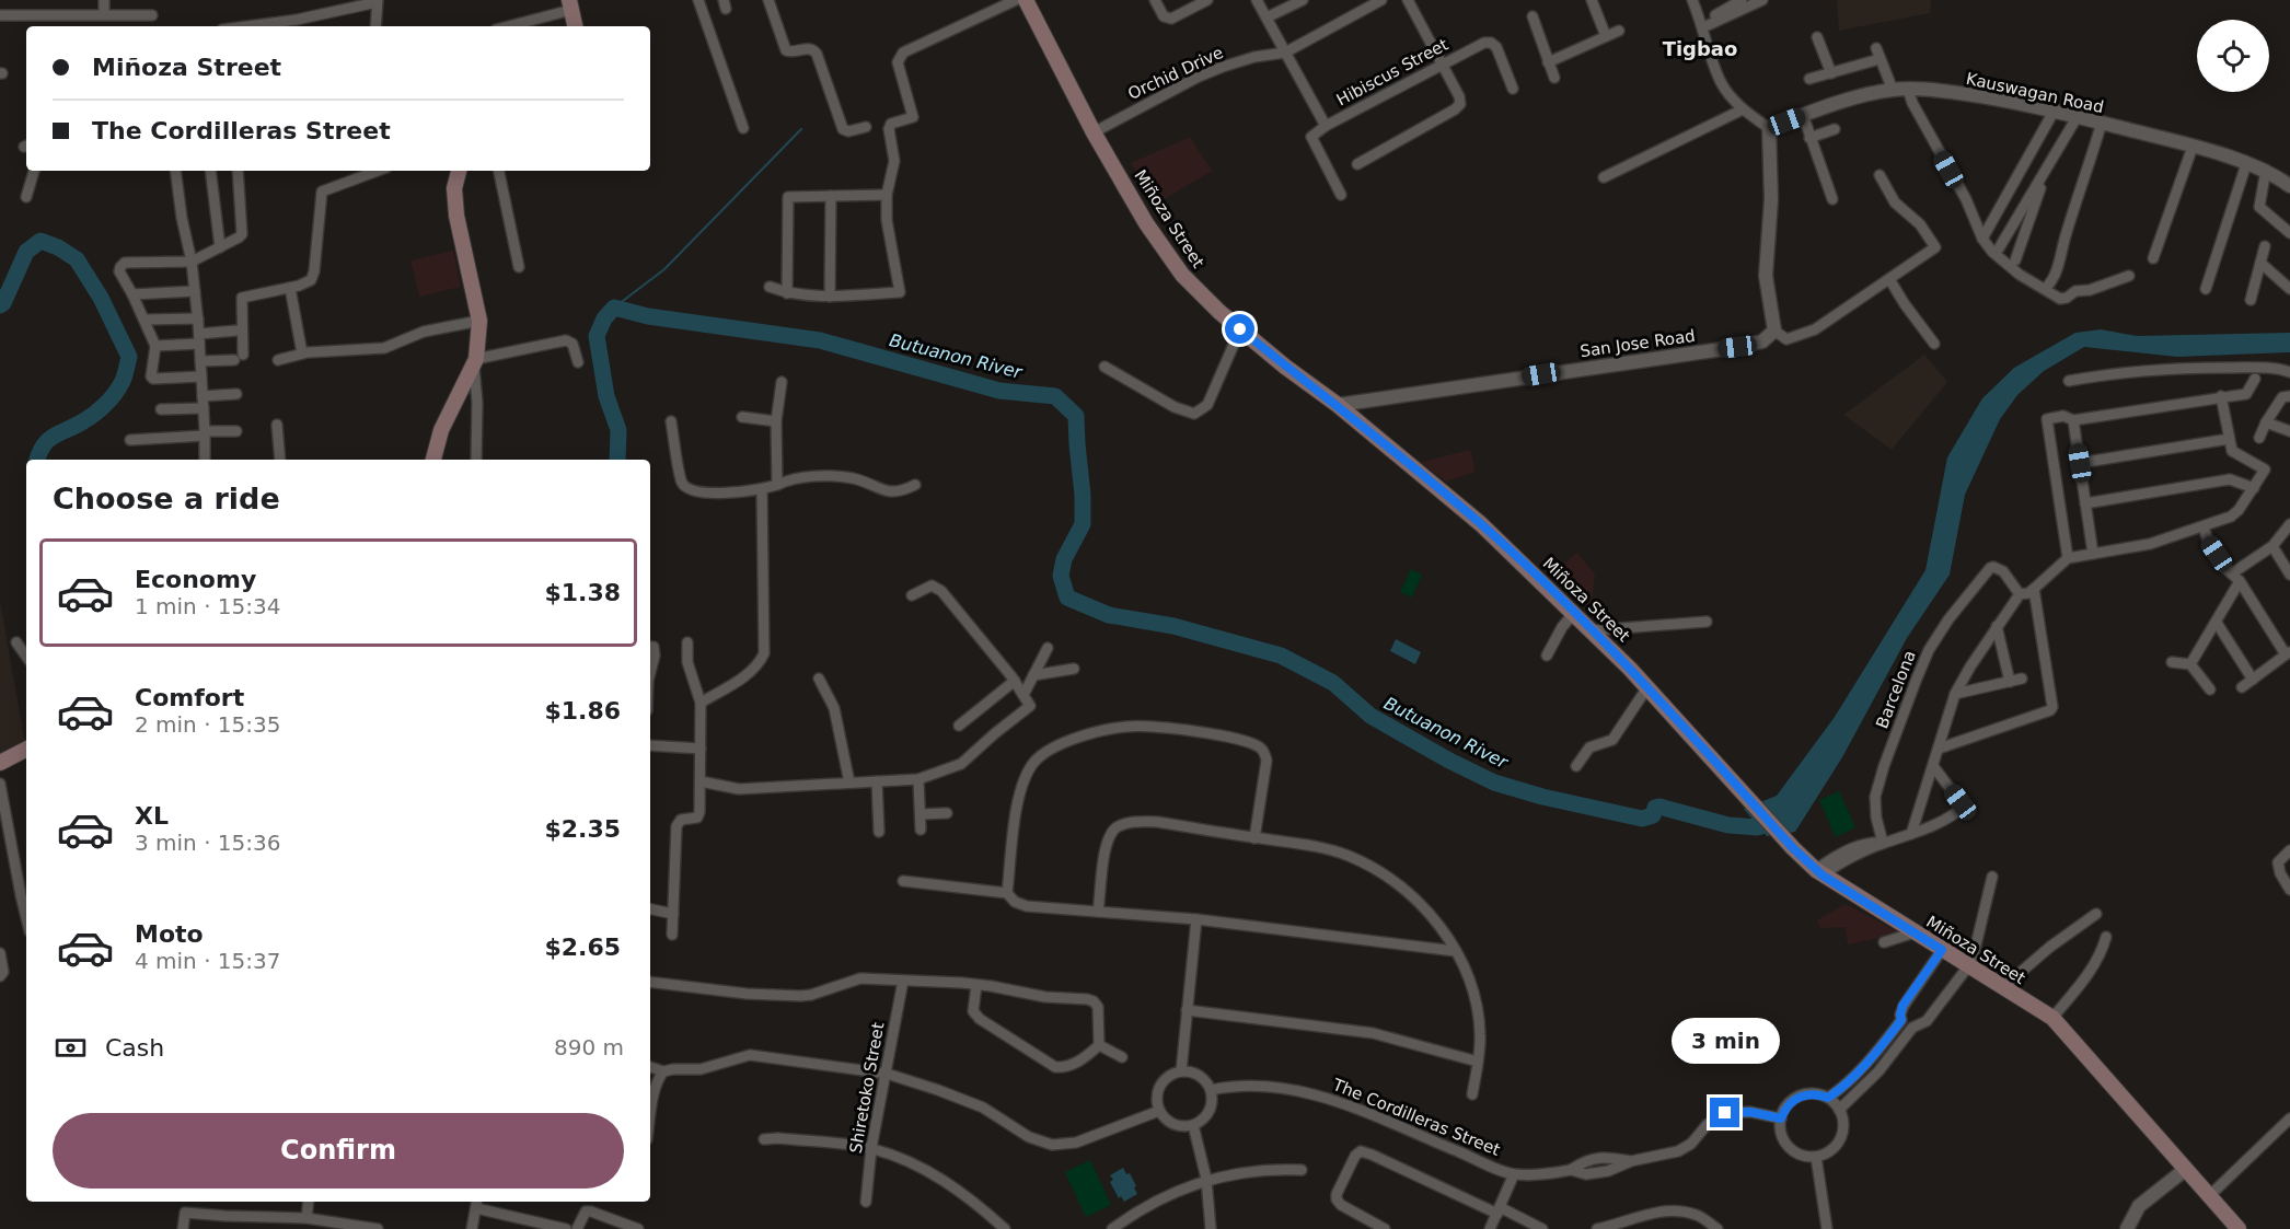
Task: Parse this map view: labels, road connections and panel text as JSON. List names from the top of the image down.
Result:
{
  "streets": {
    "main road": ["Miñoza Street"],
    "street": [
      "Hibiscus Street",
      "Orchid Drive",
      "Kauswagan Road",
      "San Jose Road",
      "Barcelona",
      "Shiretoko Street",
      "The Cordilleras Street"
    ]
  },
  "crossings": [
    ["Orchid Drive", "Miñoza Street"],
    ["Miñoza Street", "San Jose Road"]
  ],
  "districts": ["Tigbao"],
  "water": ["Butuanon River"],
  "page": {
    "banner": ["Miñoza Street", "The Cordilleras Street"],
    "heading": "Choose a ride",
    "list": [
      {
        "name": "Economy",
        "note": "1 min · 15:34",
        "value": "$1.38"
      },
      {
        "name": "Comfort",
        "note": "2 min · 15:35",
        "value": "$1.86"
      },
      {
        "name": "XL",
        "note": "3 min · 15:36",
        "value": "$2.35"
      },
      {
        "name": "Moto",
        "note": "4 min · 15:37",
        "value": "$2.65"
      }
    ],
    "pay": ["Cash", "890 m"],
    "bubble": "3 min",
    "buttons": "Confirm"
  }
}
